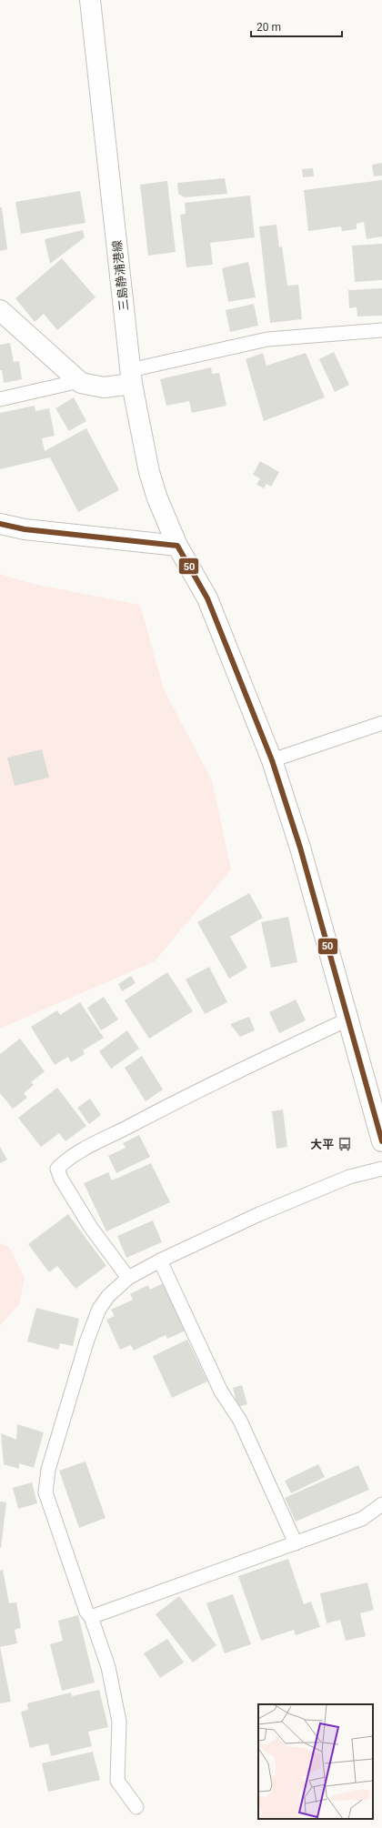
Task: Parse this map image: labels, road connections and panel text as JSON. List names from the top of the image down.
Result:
{
  "streets": {
    "main road": ["三島静浦港線"]
  },
  "places": {
    "bus stop": ["大平"]
  },
  "lines": ["transit line 50"],
  "scale_bar": "20 m"
}
